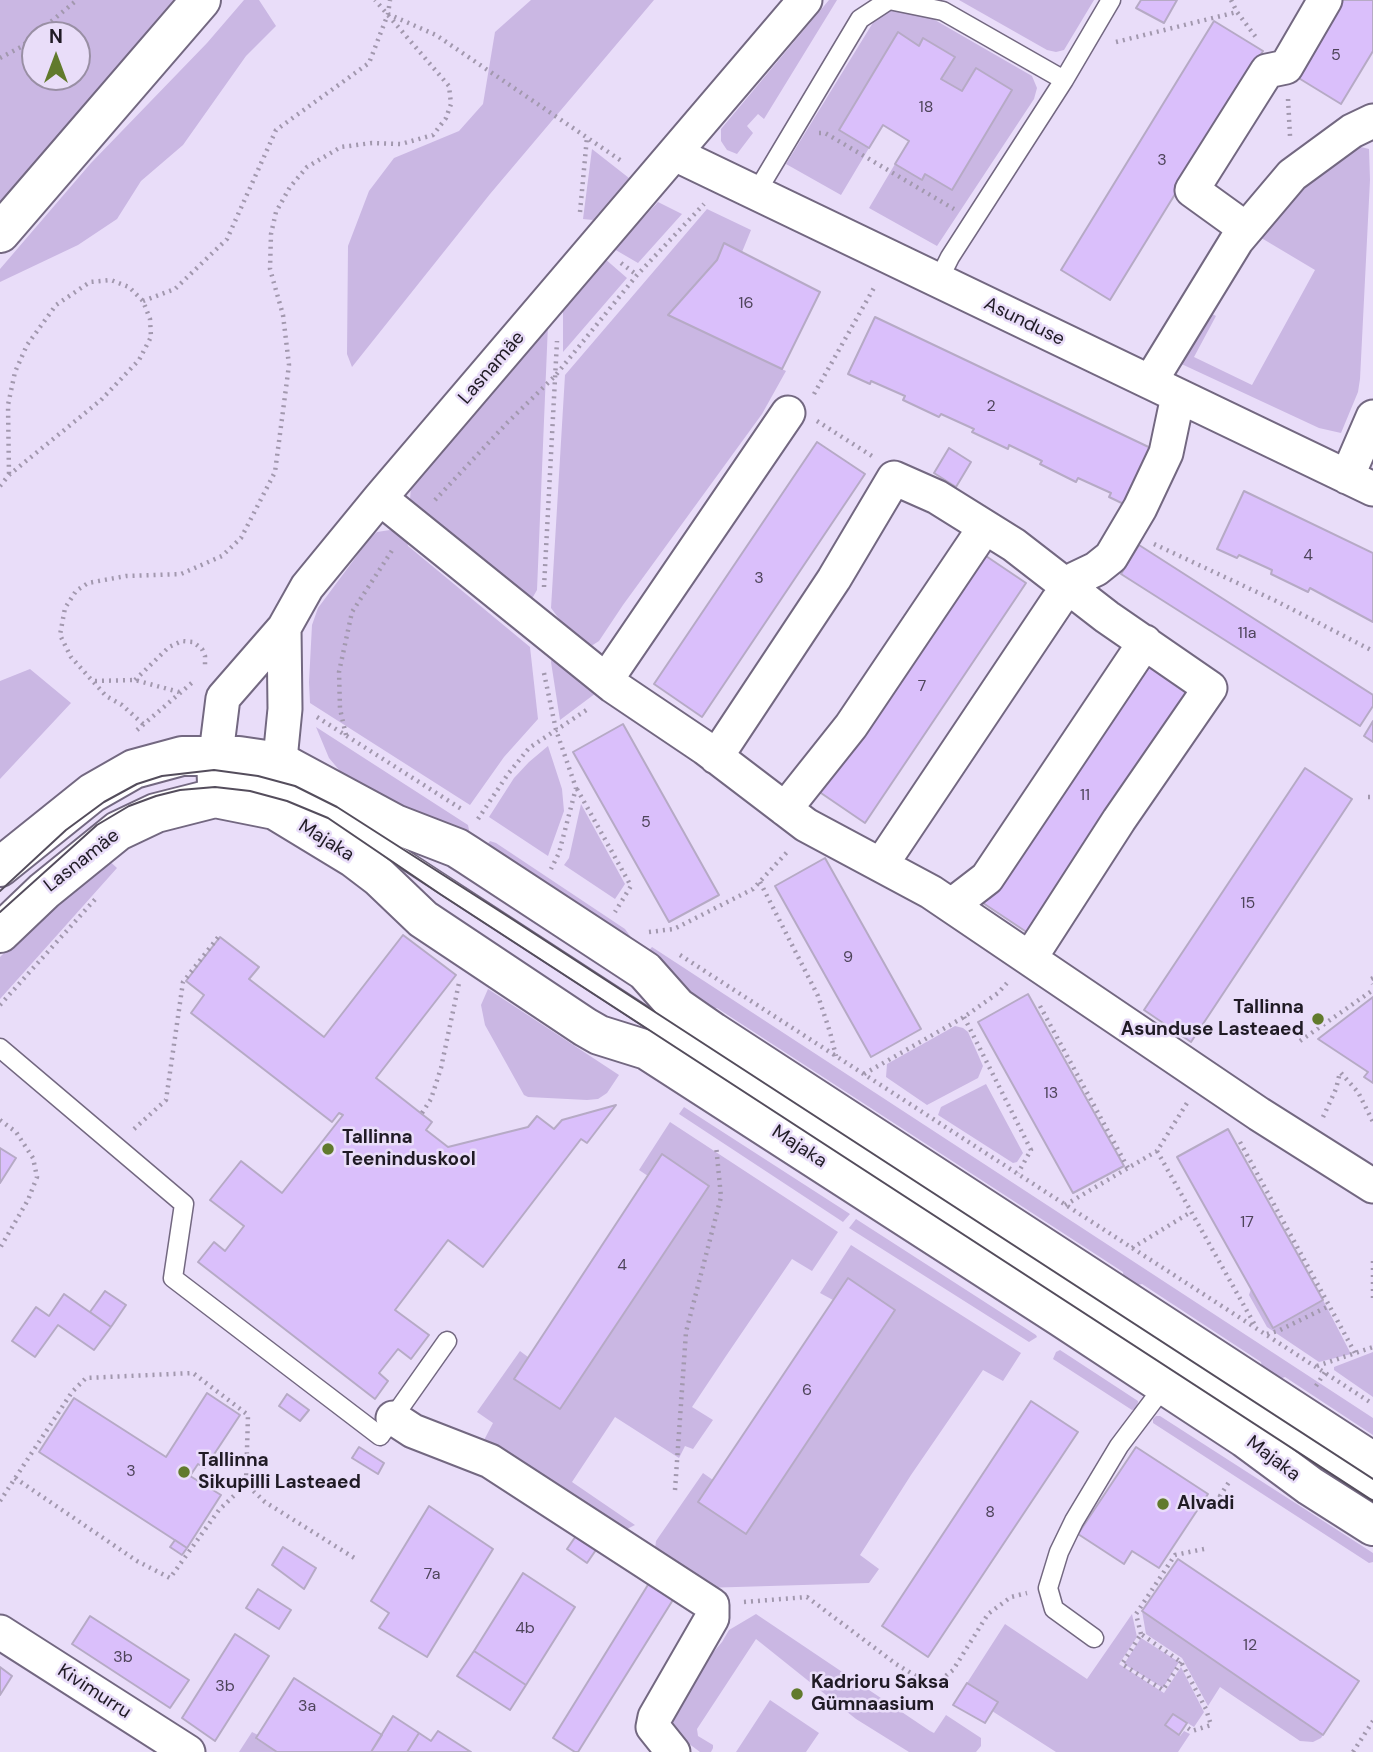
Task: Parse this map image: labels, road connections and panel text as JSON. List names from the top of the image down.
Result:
{
  "streets": {
    "street": [
      "Asunduse",
      "Lasnamäe",
      "Majaka",
      "Kivimurru"
    ]
  },
  "crossings": [
    ["Asunduse", "Lasnamäe"],
    ["Lasnamäe", "Majaka"]
  ],
  "places": [
    "Tallinna Asunduse Lasteaed",
    "Tallinna Teeninduskool",
    "Tallinna Sikupilli Lasteaed",
    "Alvadi",
    "Kadrioru Saksa Gümnaasium"
  ],
  "house_numbers": [
    "5",
    "18",
    "3",
    "16",
    "2",
    "4",
    "3",
    "11a",
    "7",
    "11",
    "5",
    "15",
    "9",
    "13",
    "17",
    "4",
    "6",
    "3",
    "8",
    "7a",
    "4b",
    "12",
    "3b",
    "3b",
    "3a"
  ],
  "north": "top"
}
